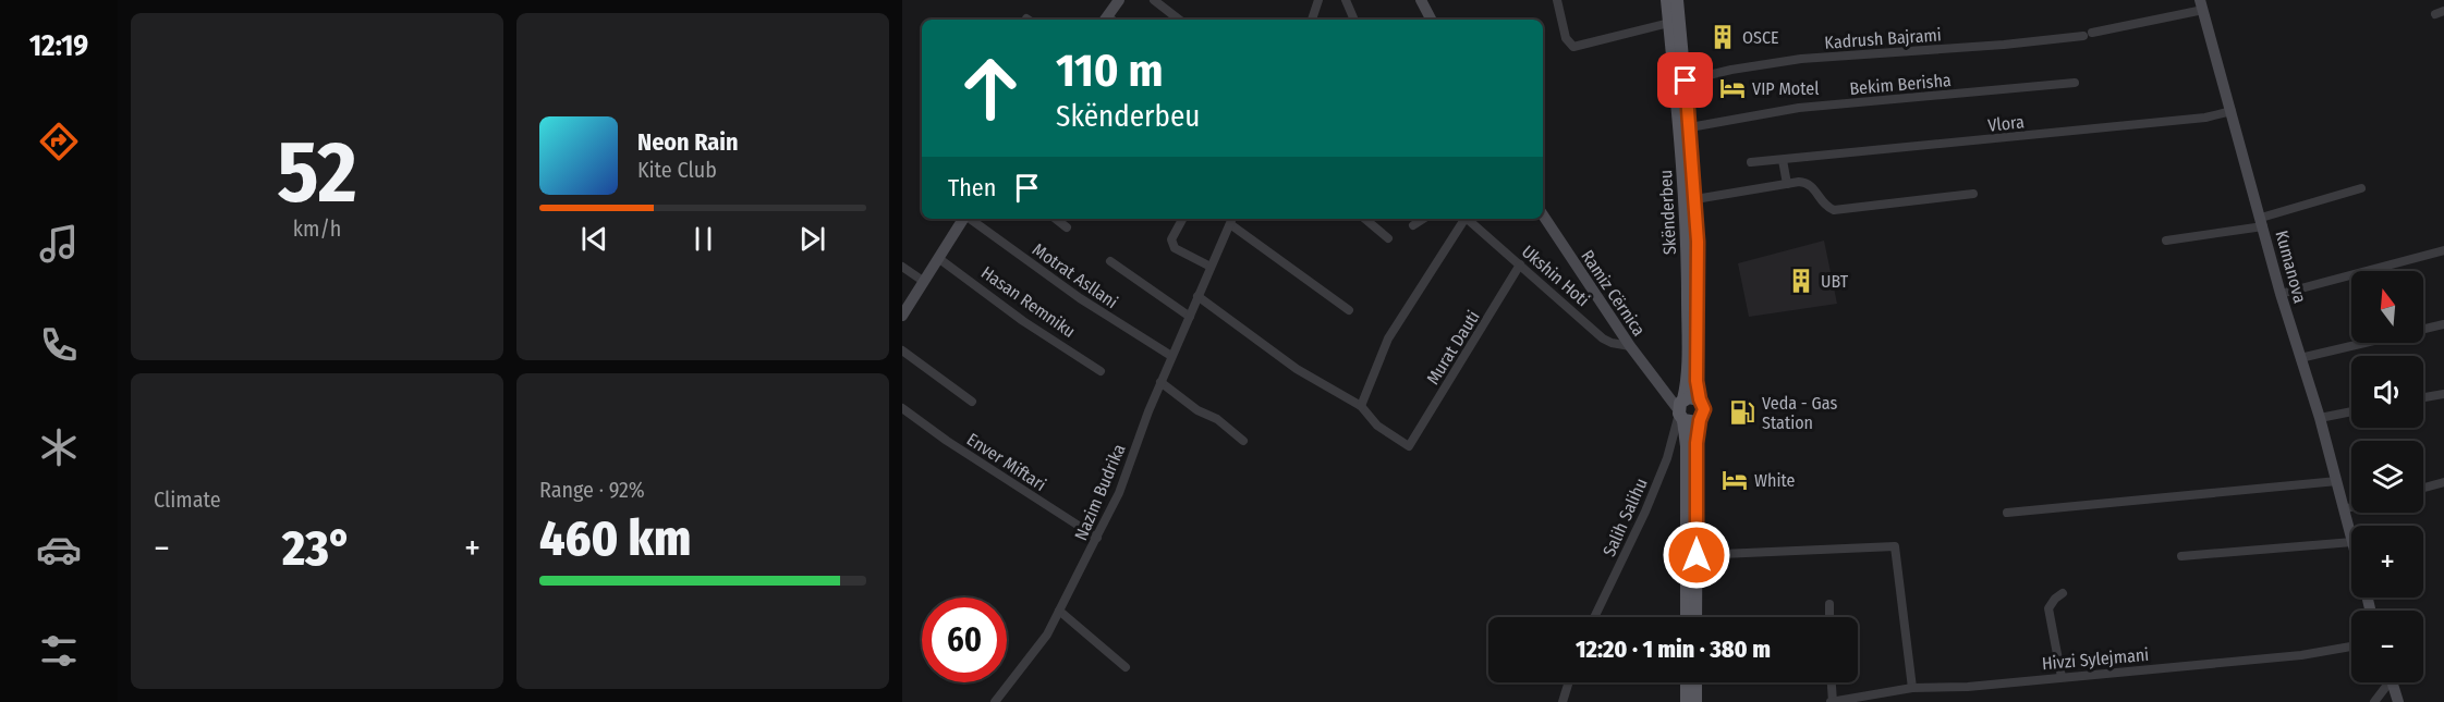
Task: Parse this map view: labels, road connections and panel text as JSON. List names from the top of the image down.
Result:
{
  "streets": {
    "main road": ["Skënderbeu", "Kumanova", "Ramiz Cërnica"],
    "street": [
      "Kadrush Bajrami",
      "Bekim Berisha",
      "Vlora",
      "Motrat Asllani",
      "Ukshin Hoti",
      "Hasan Remniku",
      "Murat Dauti",
      "Enver Miftari",
      "Nazim Budrika",
      "Salih Salihu",
      "Hivzi Sylejmani"
    ]
  },
  "crossings": [
    ["Kadrush Bajrami", "Skënderbeu"],
    ["Kadrush Bajrami", "Kumanova"],
    ["Bekim Berisha", "Skënderbeu"],
    ["Vlora", "Kumanova"],
    ["Skënderbeu", "Ramiz Cërnica"],
    ["Skënderbeu", "Salih Salihu"],
    ["Motrat Asllani", "Nazim Budrika"],
    ["Ukshin Hoti", "Ramiz Cërnica"],
    ["Ukshin Hoti", "Murat Dauti"],
    ["Ramiz Cërnica", "Salih Salihu"],
    ["Enver Miftari", "Nazim Budrika"]
  ],
  "places": {
    "building": ["OSCE", "UBT"],
    "hotel": ["VIP Motel", "White"],
    "fuel station": ["Veda - Gas Station"]
  },
  "north": "top",
  "page": {
    "tabs": "12:19",
    "tile": [
      ["52", "km/h"],
      "Climate",
      ["Range · 92%", "460 km"]
    ],
    "turn": ["110 m", "Skënderbeu"],
    "song": ["Neon Rain", "Kite Club"],
    "then": "Then",
    "map_buttons": ["+", "−"],
    "heat": ["−", "23°", "+"],
    "limit": "60",
    "trip": "12:20 · 1 min · 380 m"
  }
}
